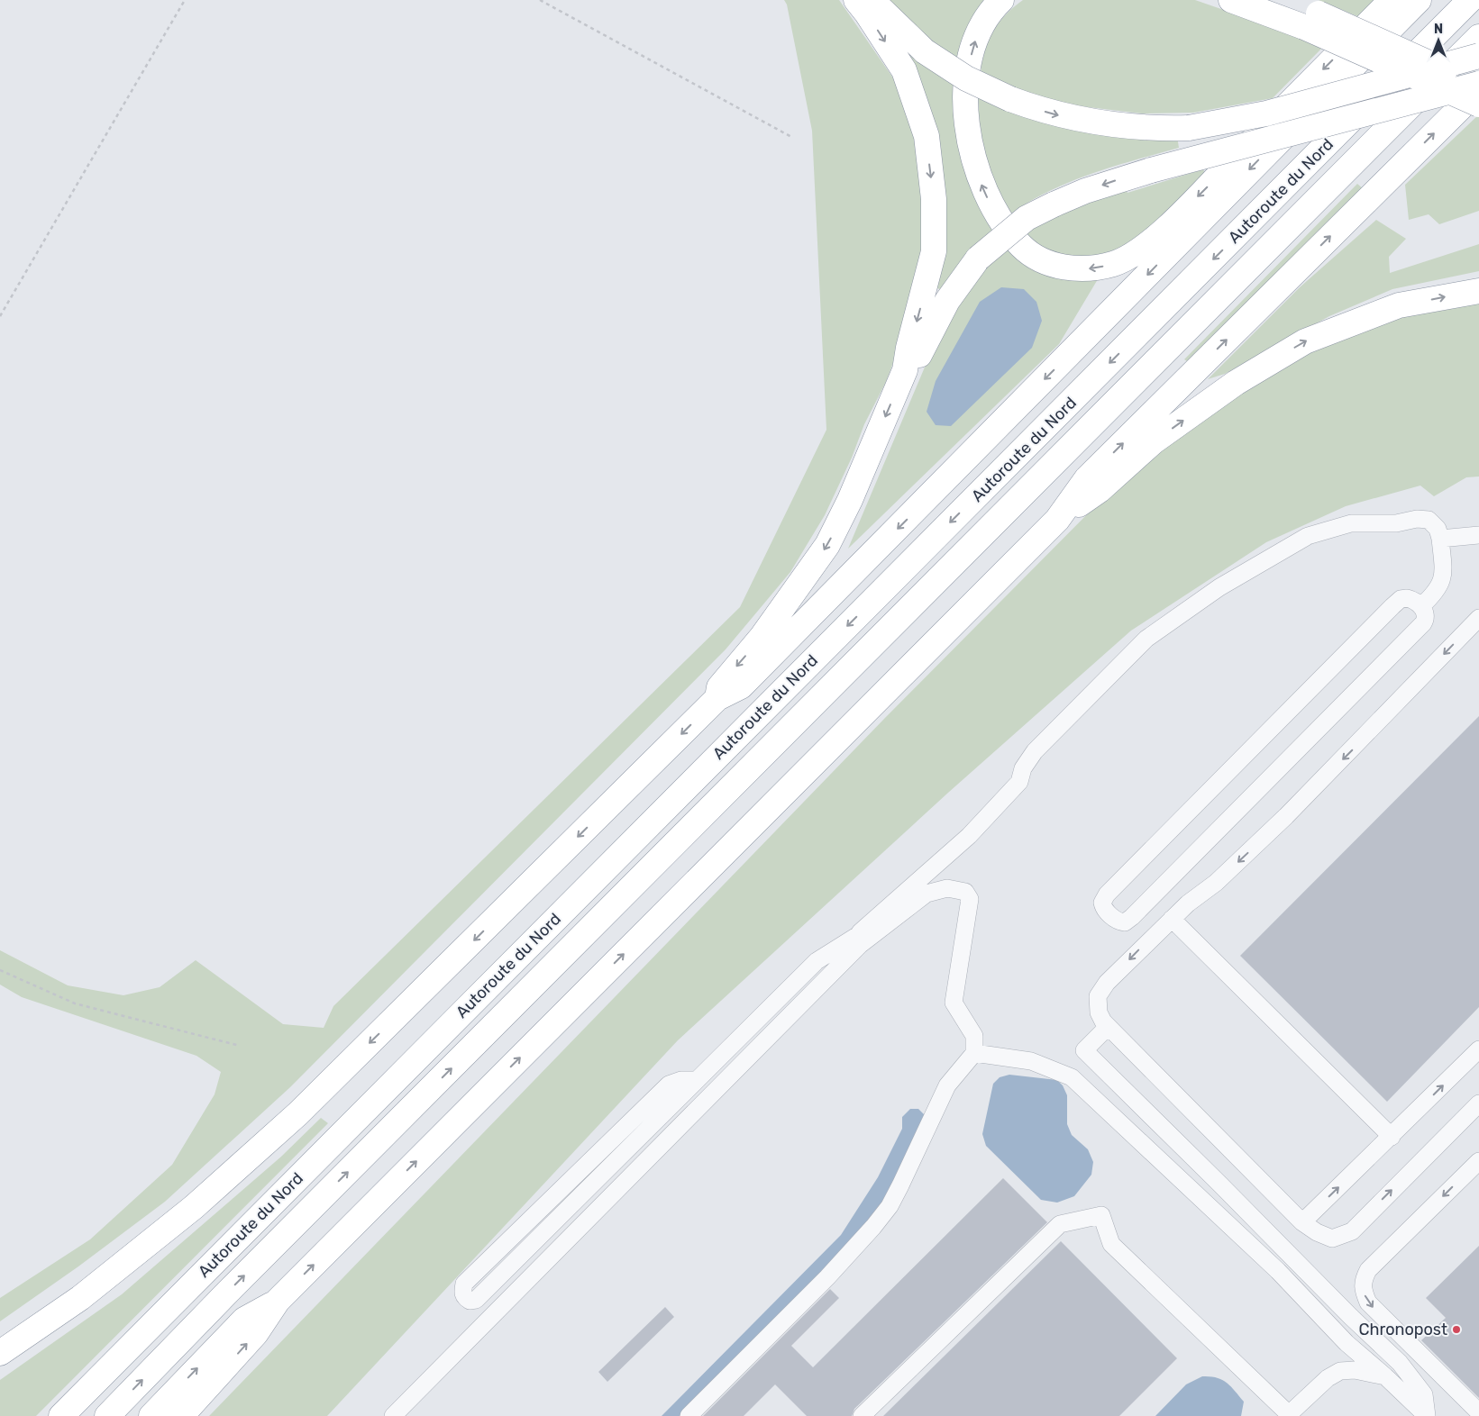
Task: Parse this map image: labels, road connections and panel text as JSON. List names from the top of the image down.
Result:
{
  "streets": {
    "highway": ["Autoroute du Nord"]
  },
  "places": ["Chronopost"],
  "north": "top"
}
